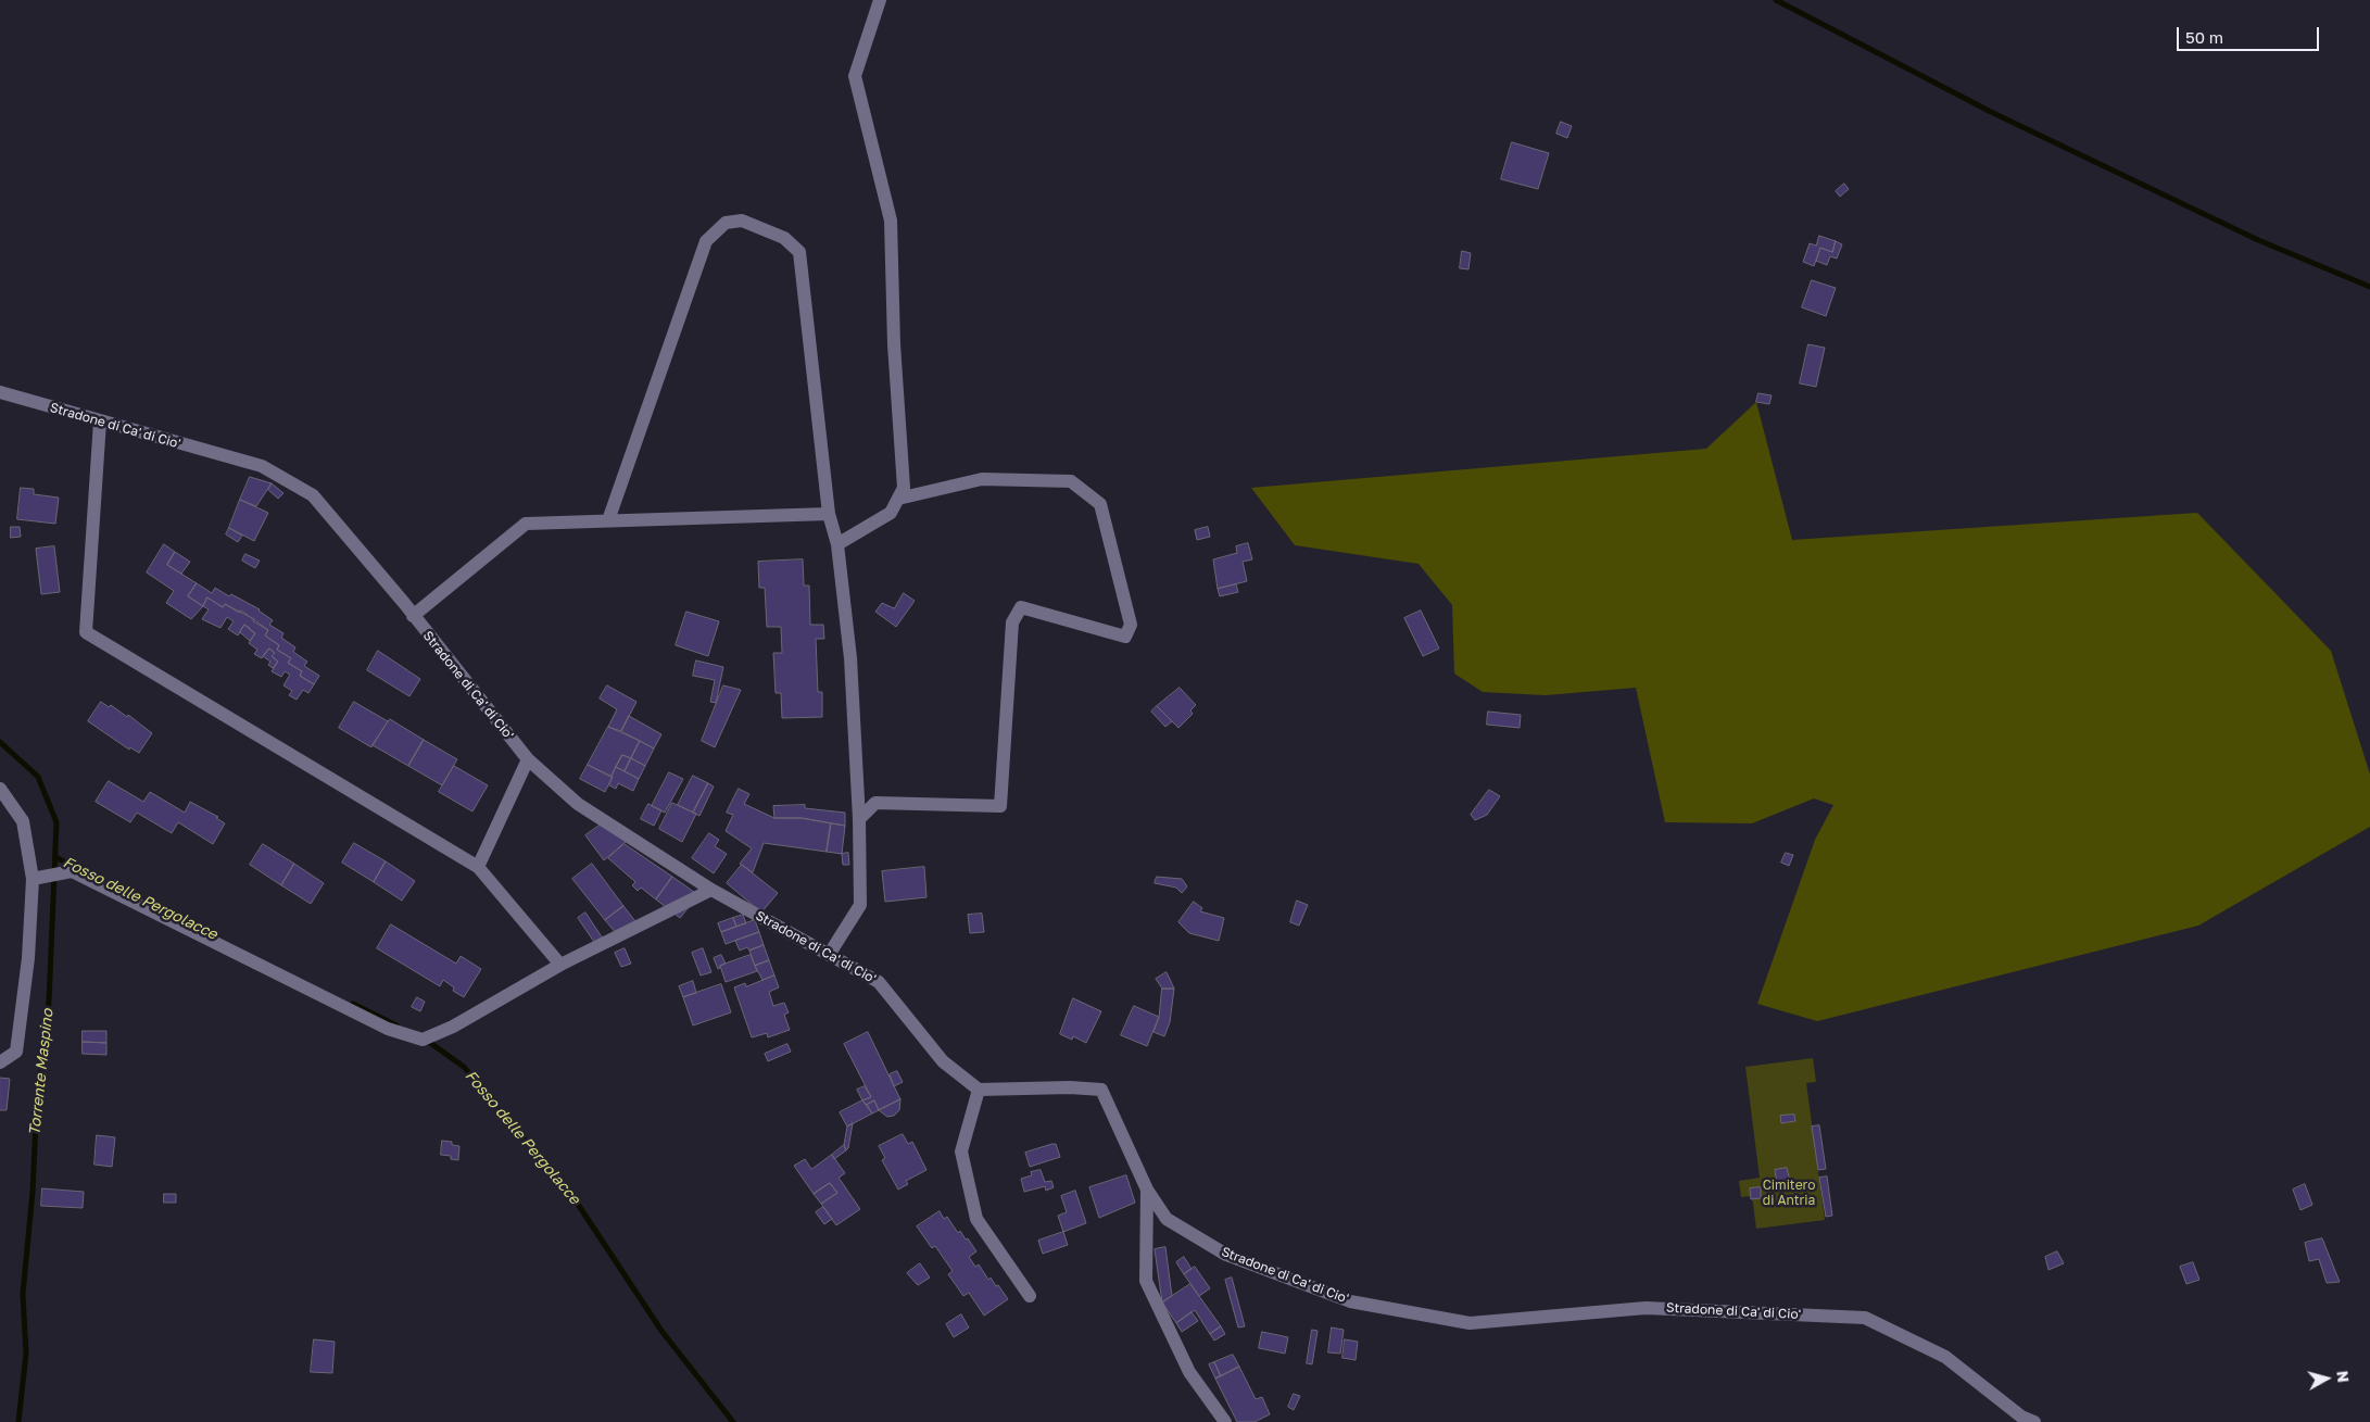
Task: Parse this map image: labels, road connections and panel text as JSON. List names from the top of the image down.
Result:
{
  "streets": {
    "street": ["Stradone di Ca' di Cio'"]
  },
  "water": ["Fosso delle Pergolacce", "Torrente Maspino"],
  "parks": ["Cimitero di Antria"],
  "scale_bar": "50 m",
  "north": "right"
}
